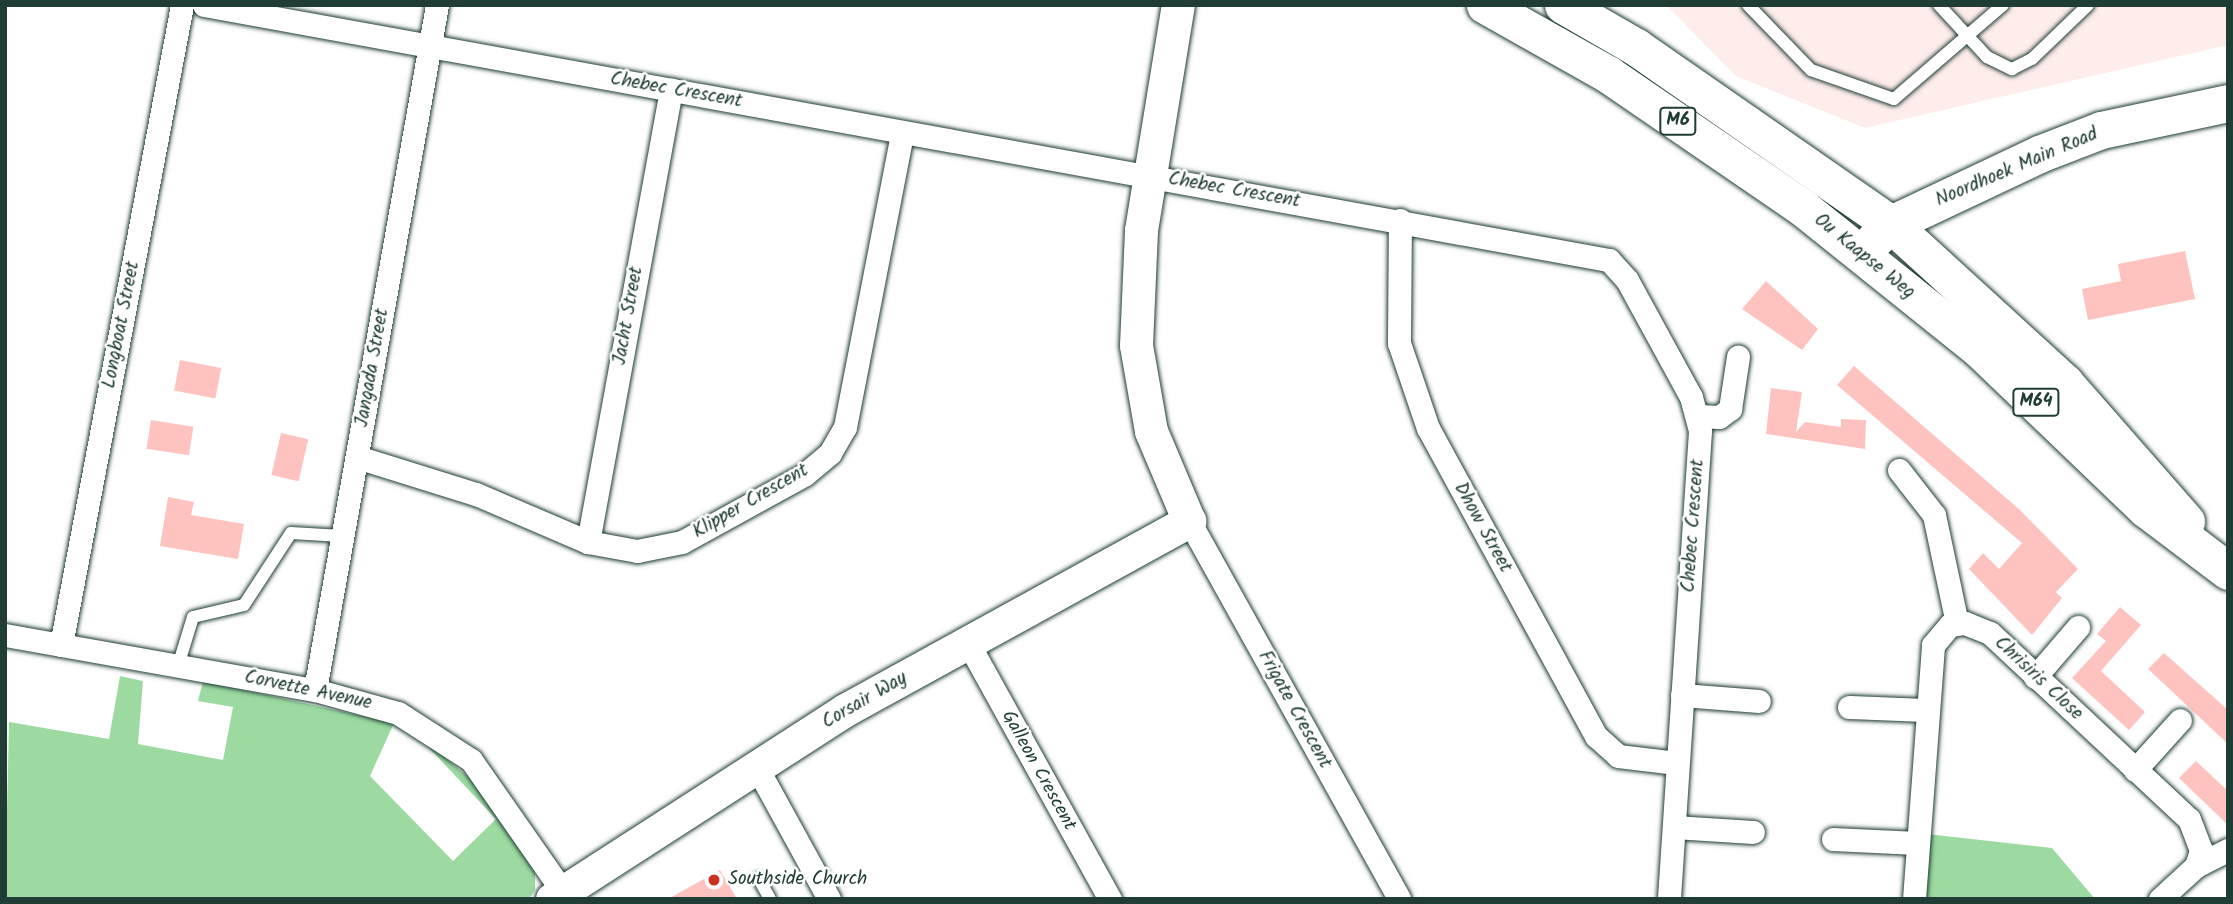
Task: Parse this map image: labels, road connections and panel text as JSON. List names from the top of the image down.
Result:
{
  "streets": {
    "main road": [
      "M6",
      "Noordhoek Main Road",
      "Ou Kaapse Weg",
      "M64"
    ],
    "street": [
      "Chebec Crescent",
      "Jacht Street",
      "Longboat Street",
      "Jangada Street",
      "Klipper Crescent",
      "Dhow Street",
      "Chrisiris Close",
      "Corvette Avenue",
      "Corsair Way",
      "Frigate Crescent",
      "Galleon Crescent"
    ]
  },
  "crossings": [
    ["Chebec Crescent", "Jacht Street"],
    ["Chebec Crescent", "Jangada Street"],
    ["Chebec Crescent", "Klipper Crescent"],
    ["Chebec Crescent", "Dhow Street"],
    ["Noordhoek Main Road", "Ou Kaapse Weg"],
    ["Jacht Street", "Klipper Crescent"],
    ["Longboat Street", "Corvette Avenue"],
    ["Jangada Street", "Klipper Crescent"],
    ["Jangada Street", "Corvette Avenue"],
    ["Corvette Avenue", "Corsair Way"],
    ["Corsair Way", "Frigate Crescent"],
    ["Corsair Way", "Galleon Crescent"]
  ],
  "places": ["Southside Church"]
}
